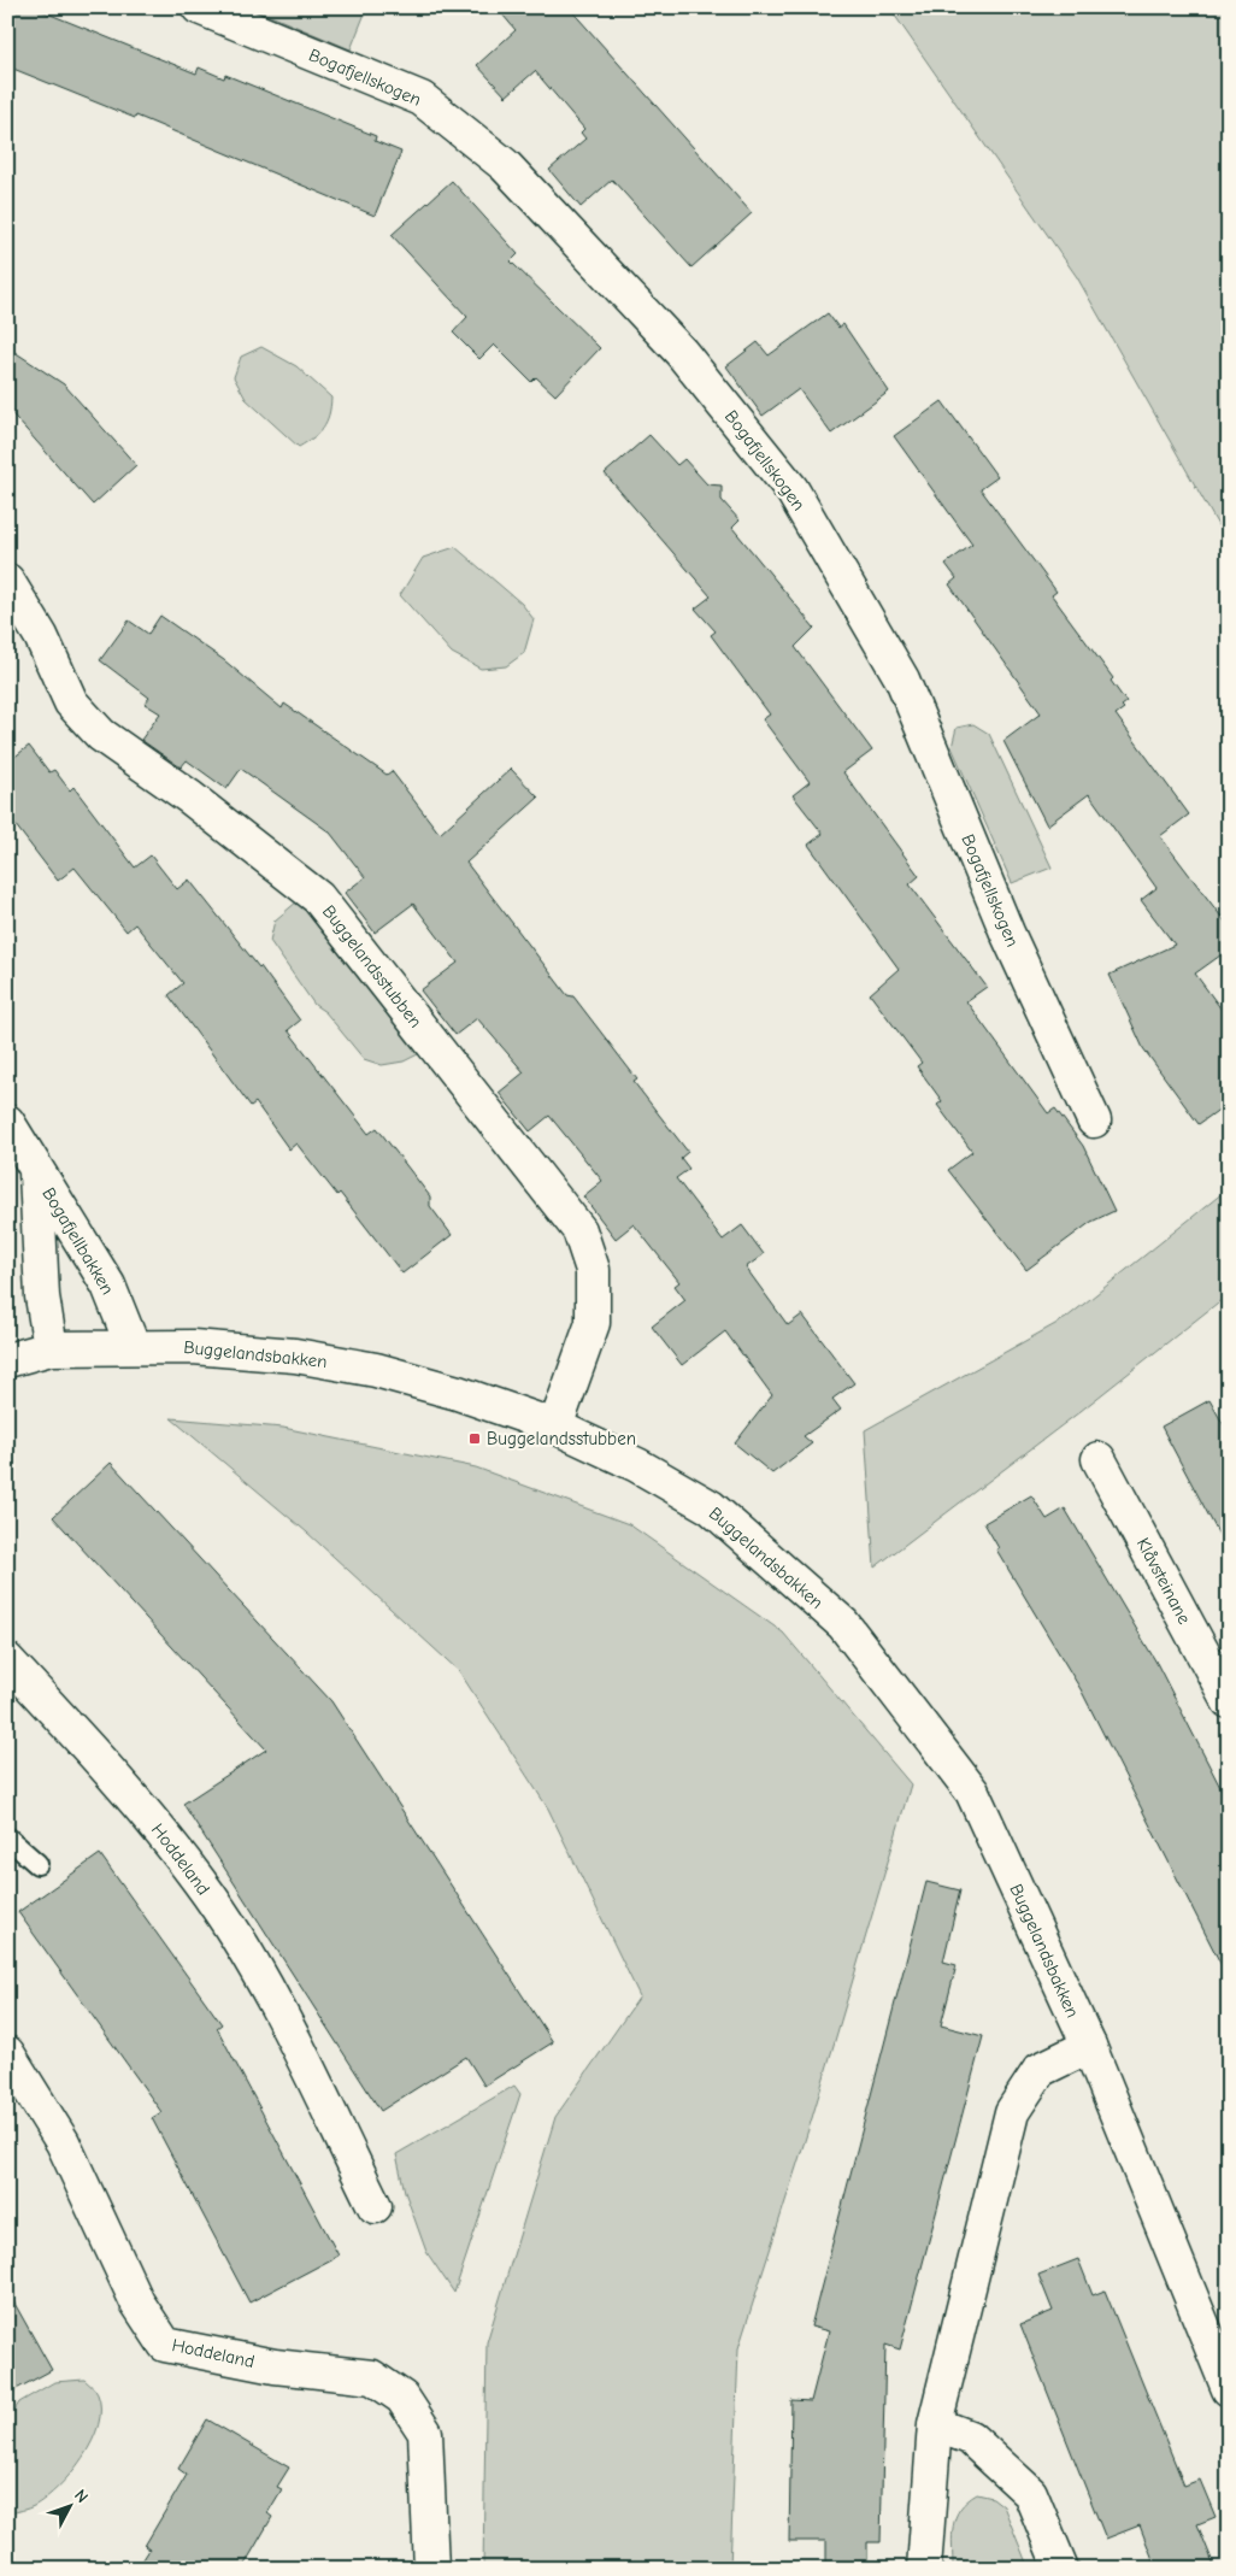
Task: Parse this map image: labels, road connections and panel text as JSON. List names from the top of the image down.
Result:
{
  "streets": {
    "street": [
      "Bogafjellskogen",
      "Buggelandsstubben",
      "Bogafjellbakken",
      "Buggelandsbakken",
      "Klåvsteinane",
      "Hoddeland"
    ]
  },
  "crossings": [
    ["Buggelandsstubben", "Buggelandsbakken"],
    ["Bogafjellbakken", "Buggelandsbakken"]
  ],
  "places": {
    "transit": ["Buggelandsstubben"]
  },
  "north": "top right"
}
